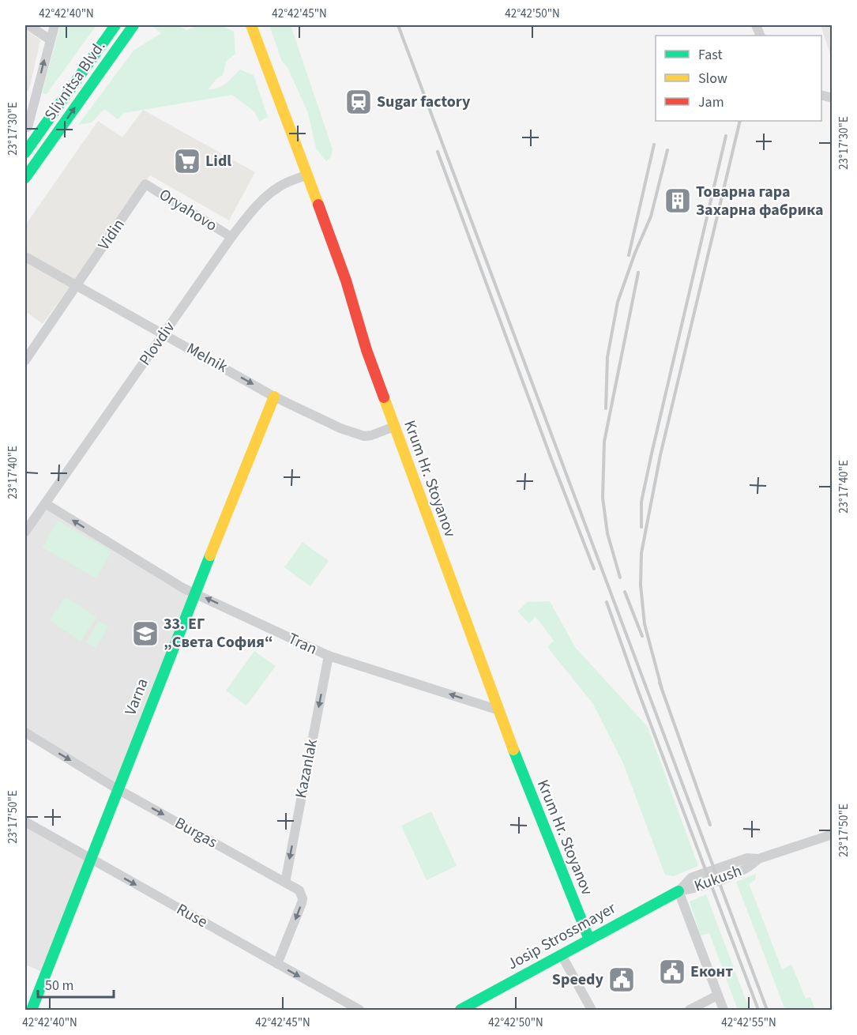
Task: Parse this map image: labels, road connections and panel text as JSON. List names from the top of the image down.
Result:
{
  "streets": {
    "street": [
      "Slivnitsa Blvd.",
      "Oryahovo",
      "Vidin",
      "Plovdiv",
      "Melnik",
      "Krum Hr. Stoyanov",
      "Tran",
      "Varna",
      "Kazanlak",
      "Burgas",
      "Kukush",
      "Ruse",
      "Josip Strossmayer"
    ]
  },
  "crossings": [
    ["Oryahovo", "Vidin"],
    ["Oryahovo", "Plovdiv"],
    ["Vidin", "Melnik"],
    ["Plovdiv", "Melnik"],
    ["Plovdiv", "Krum Hr. Stoyanov"],
    ["Plovdiv", "Tran"],
    ["Melnik", "Krum Hr. Stoyanov"],
    ["Melnik", "Varna"],
    ["Krum Hr. Stoyanov", "Tran"],
    ["Krum Hr. Stoyanov", "Josip Strossmayer"],
    ["Tran", "Varna"],
    ["Tran", "Kazanlak"],
    ["Varna", "Burgas"],
    ["Varna", "Ruse"],
    ["Kazanlak", "Burgas"],
    ["Burgas", "Ruse"],
    ["Kukush", "Josip Strossmayer"]
  ],
  "one_way": [
    "Tran",
    "Kazanlak",
    "Burgas",
    "Ruse"
  ],
  "places": {
    "station": ["Sugar factory"],
    "supermarket": ["Lidl"],
    "building": ["Товарна гара Захарна фабрика"],
    "school or university": ["33. ЕГ „Света София“"],
    "public building": ["Еконт", "Speedy"]
  },
  "legend": ["Fast", "Slow", "Jam"],
  "scale_bar": "50 m",
  "coordinates": [
    "42°42'40\"N",
    "42°42'45\"N",
    "42°42'50\"N",
    "23°17'30\"E",
    "23°17'40\"E",
    "23°17'50\"E",
    "42°42'55\"N"
  ]
}
